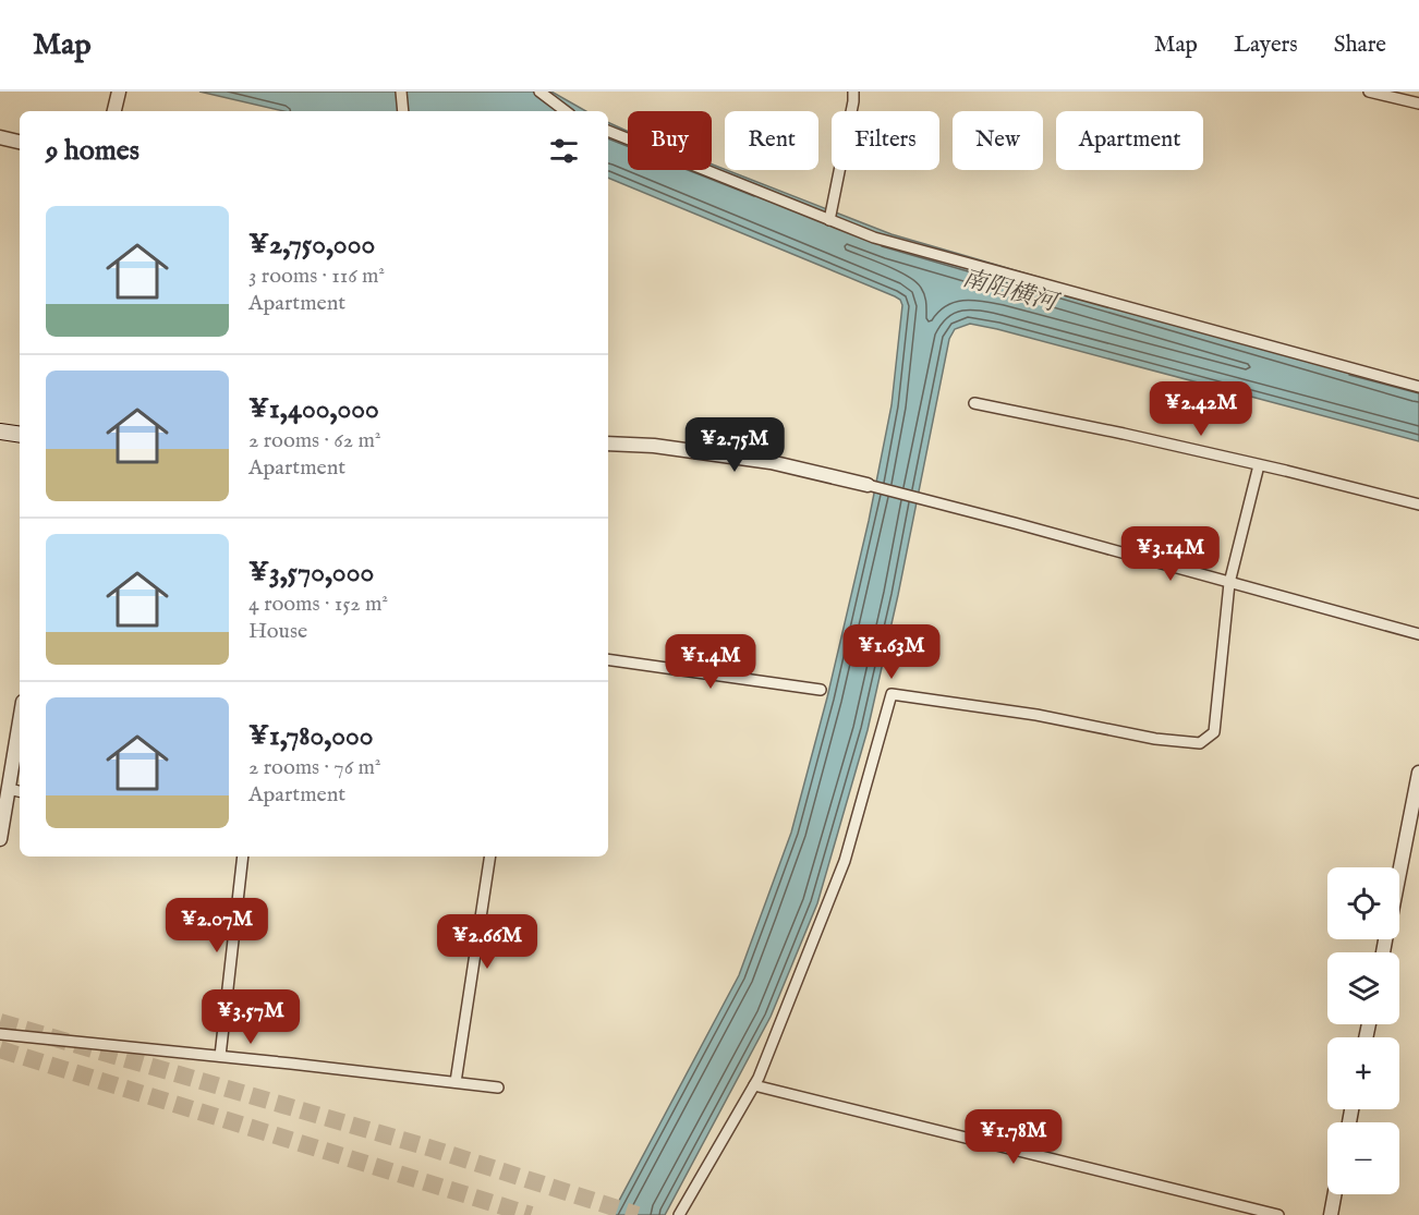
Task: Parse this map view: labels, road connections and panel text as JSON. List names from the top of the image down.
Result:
{
  "water": ["南阳横河"],
  "page": {
    "header": "Map",
    "nav": ["Map", "Layers", "Share"],
    "chip": [
      "Buy",
      "Rent",
      "Filters",
      "New",
      "Apartment"
    ],
    "heading": "9 homes",
    "list": [
      {
        "name": "¥2,750,000",
        "note": "3 rooms · 116 m² · Apartment"
      },
      {
        "name": "¥1,400,000",
        "note": "2 rooms · 62 m² · Apartment"
      },
      {
        "name": "¥3,570,000",
        "note": "4 rooms · 152 m² · House"
      },
      {
        "name": "¥1,780,000",
        "note": "2 rooms · 76 m² · Apartment"
      }
    ],
    "price": [
      "¥2.42M",
      "¥2.75M",
      "¥3.14M",
      "¥1.63M",
      "¥1.4M",
      "¥2.07M",
      "¥2.66M",
      "¥3.57M",
      "¥1.78M"
    ],
    "map_buttons": ["+", "−"]
  }
}
